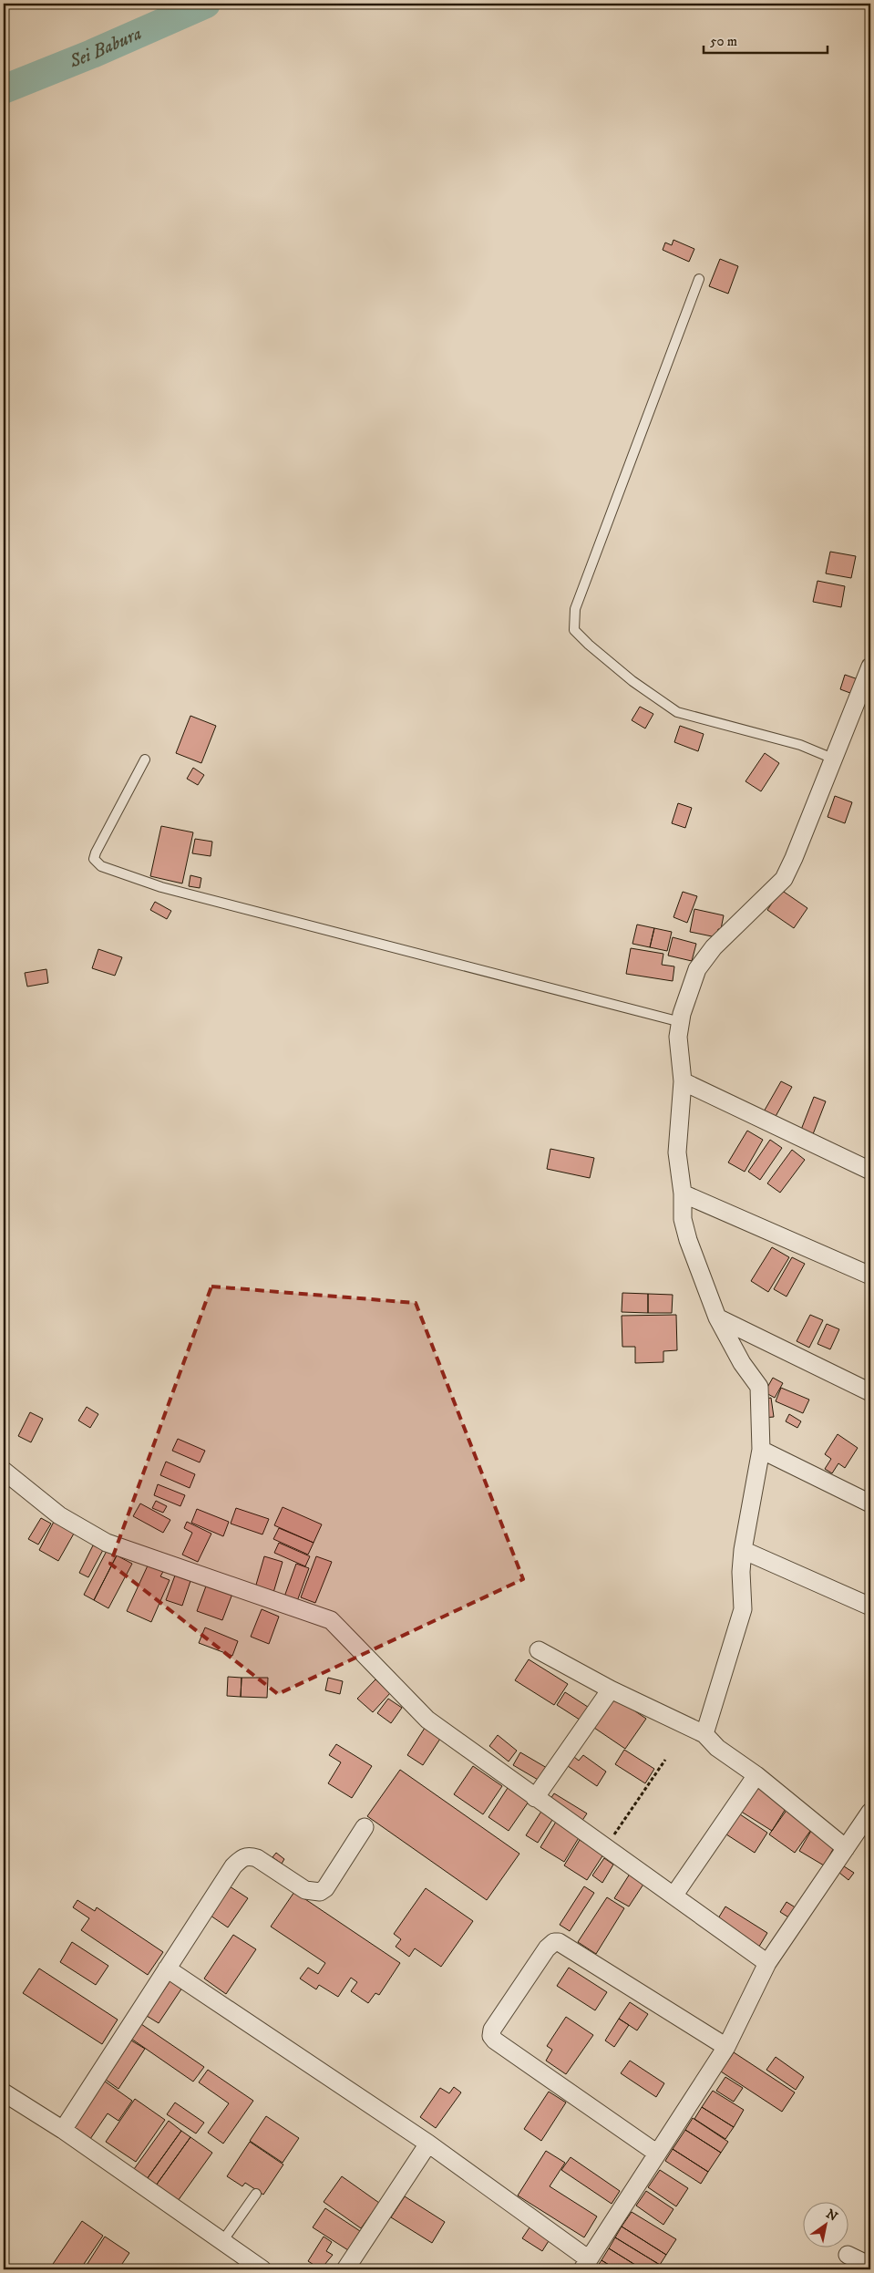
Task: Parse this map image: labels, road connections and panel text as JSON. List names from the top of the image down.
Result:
{
  "water": ["Sei Babura"],
  "scale_bar": "50 m",
  "north": "top right"
}
